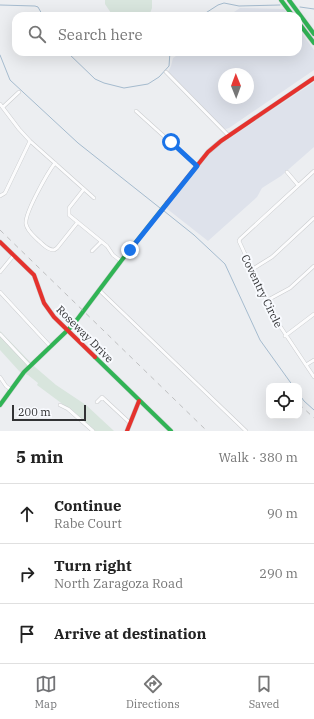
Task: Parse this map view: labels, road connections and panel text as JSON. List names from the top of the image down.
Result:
{
  "streets": {
    "main road": ["Roseway Drive"],
    "street": ["Coventry Circle"]
  },
  "scale_bar": "200 m",
  "north": "top",
  "page": {
    "search": "Search here",
    "scale": "200 m",
    "heading": ["5 min", "Walk · 380 m"],
    "list": [
      ["Continue", "Rabe Court", "90 m"],
      ["Turn right", "North Zaragoza Road", "290 m"],
      "Arrive at destination"
    ],
    "nav": ["Map", "Directions", "Saved"]
  }
}
